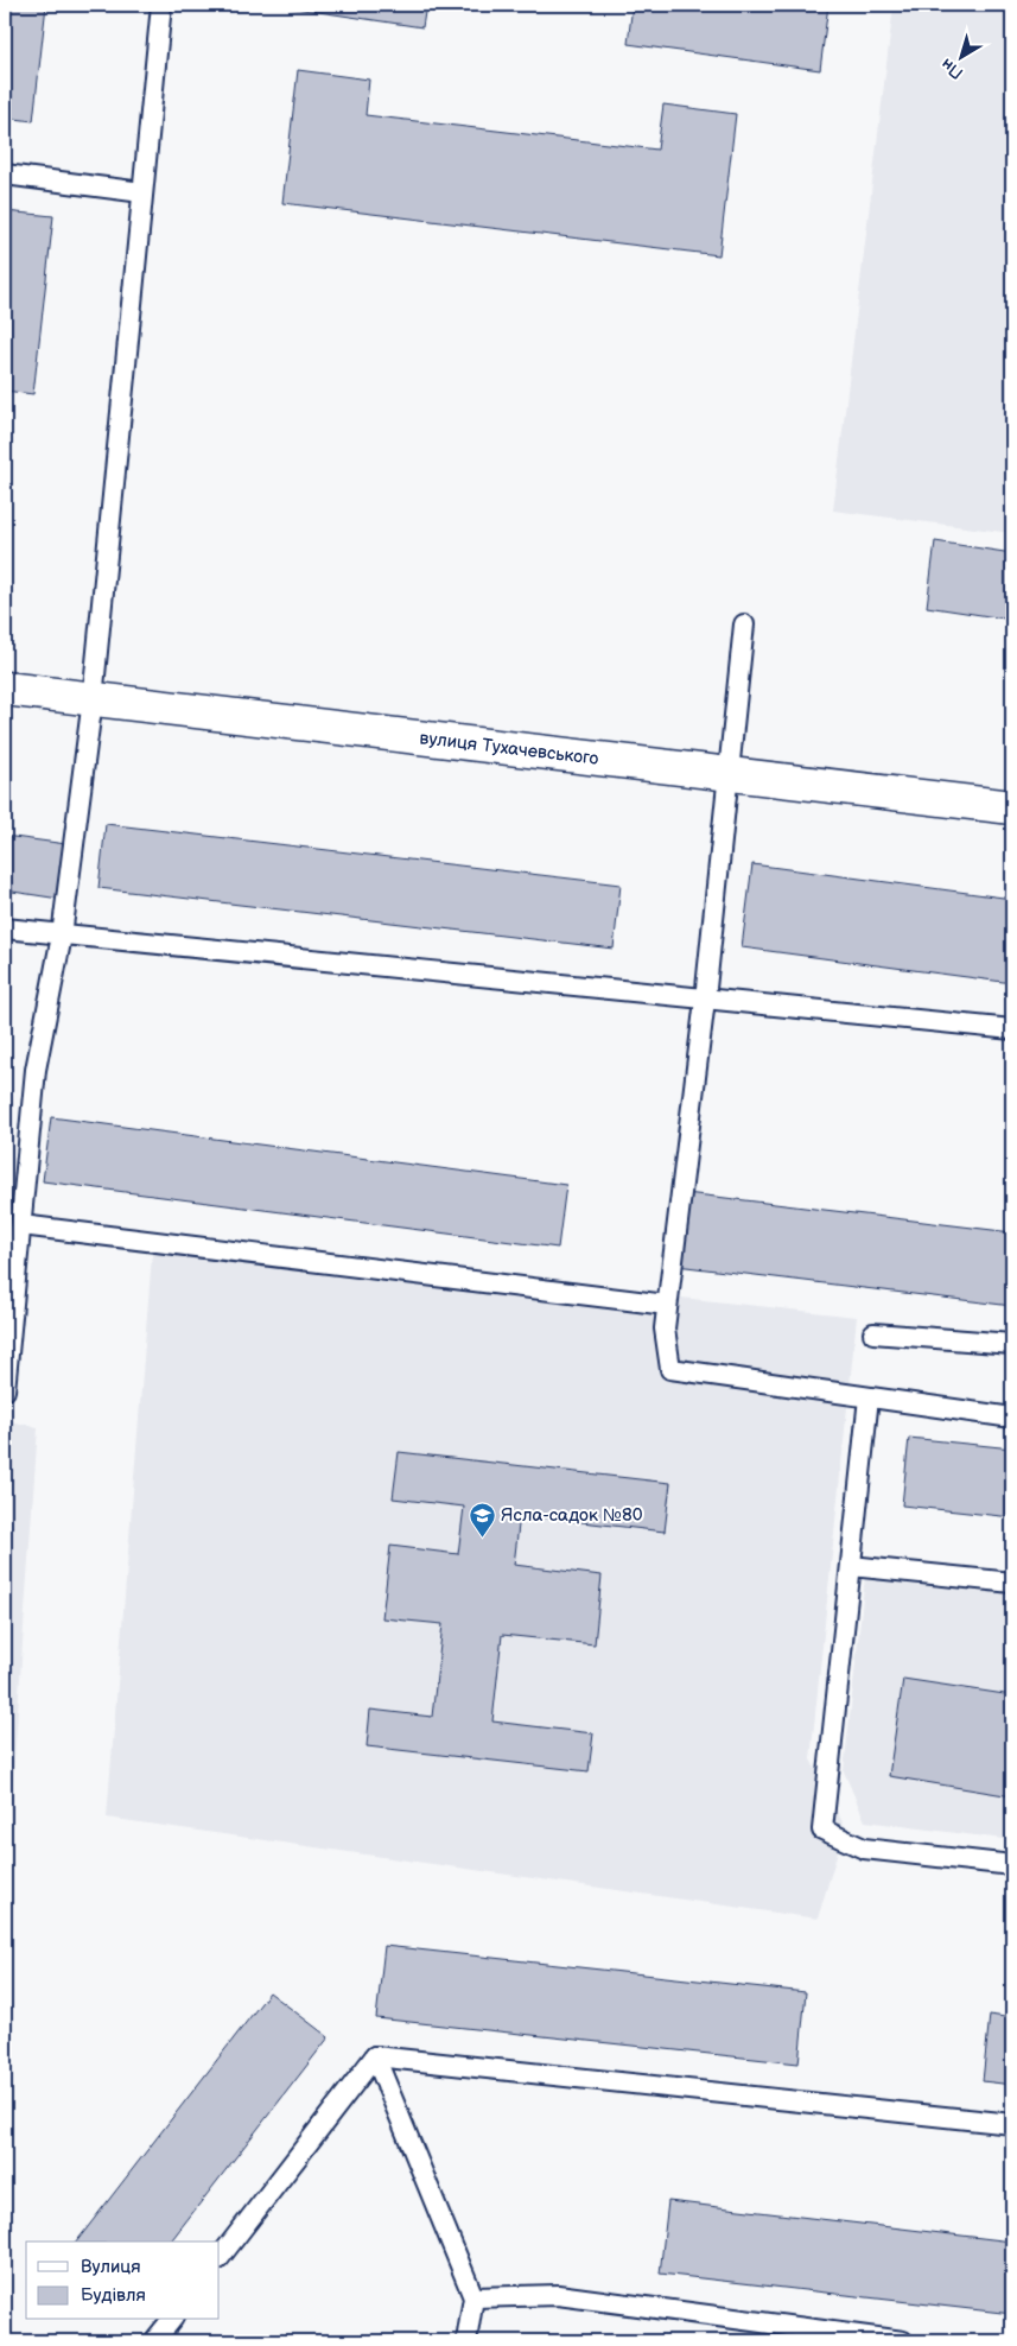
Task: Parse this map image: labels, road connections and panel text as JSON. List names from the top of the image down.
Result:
{
  "streets": {
    "street": ["вулиця Тухачевського"]
  },
  "places": {
    "school or university": ["Ясла-садок №80"]
  },
  "legend": ["Вулиця", "Будівля"],
  "north": "bottom left"
}
